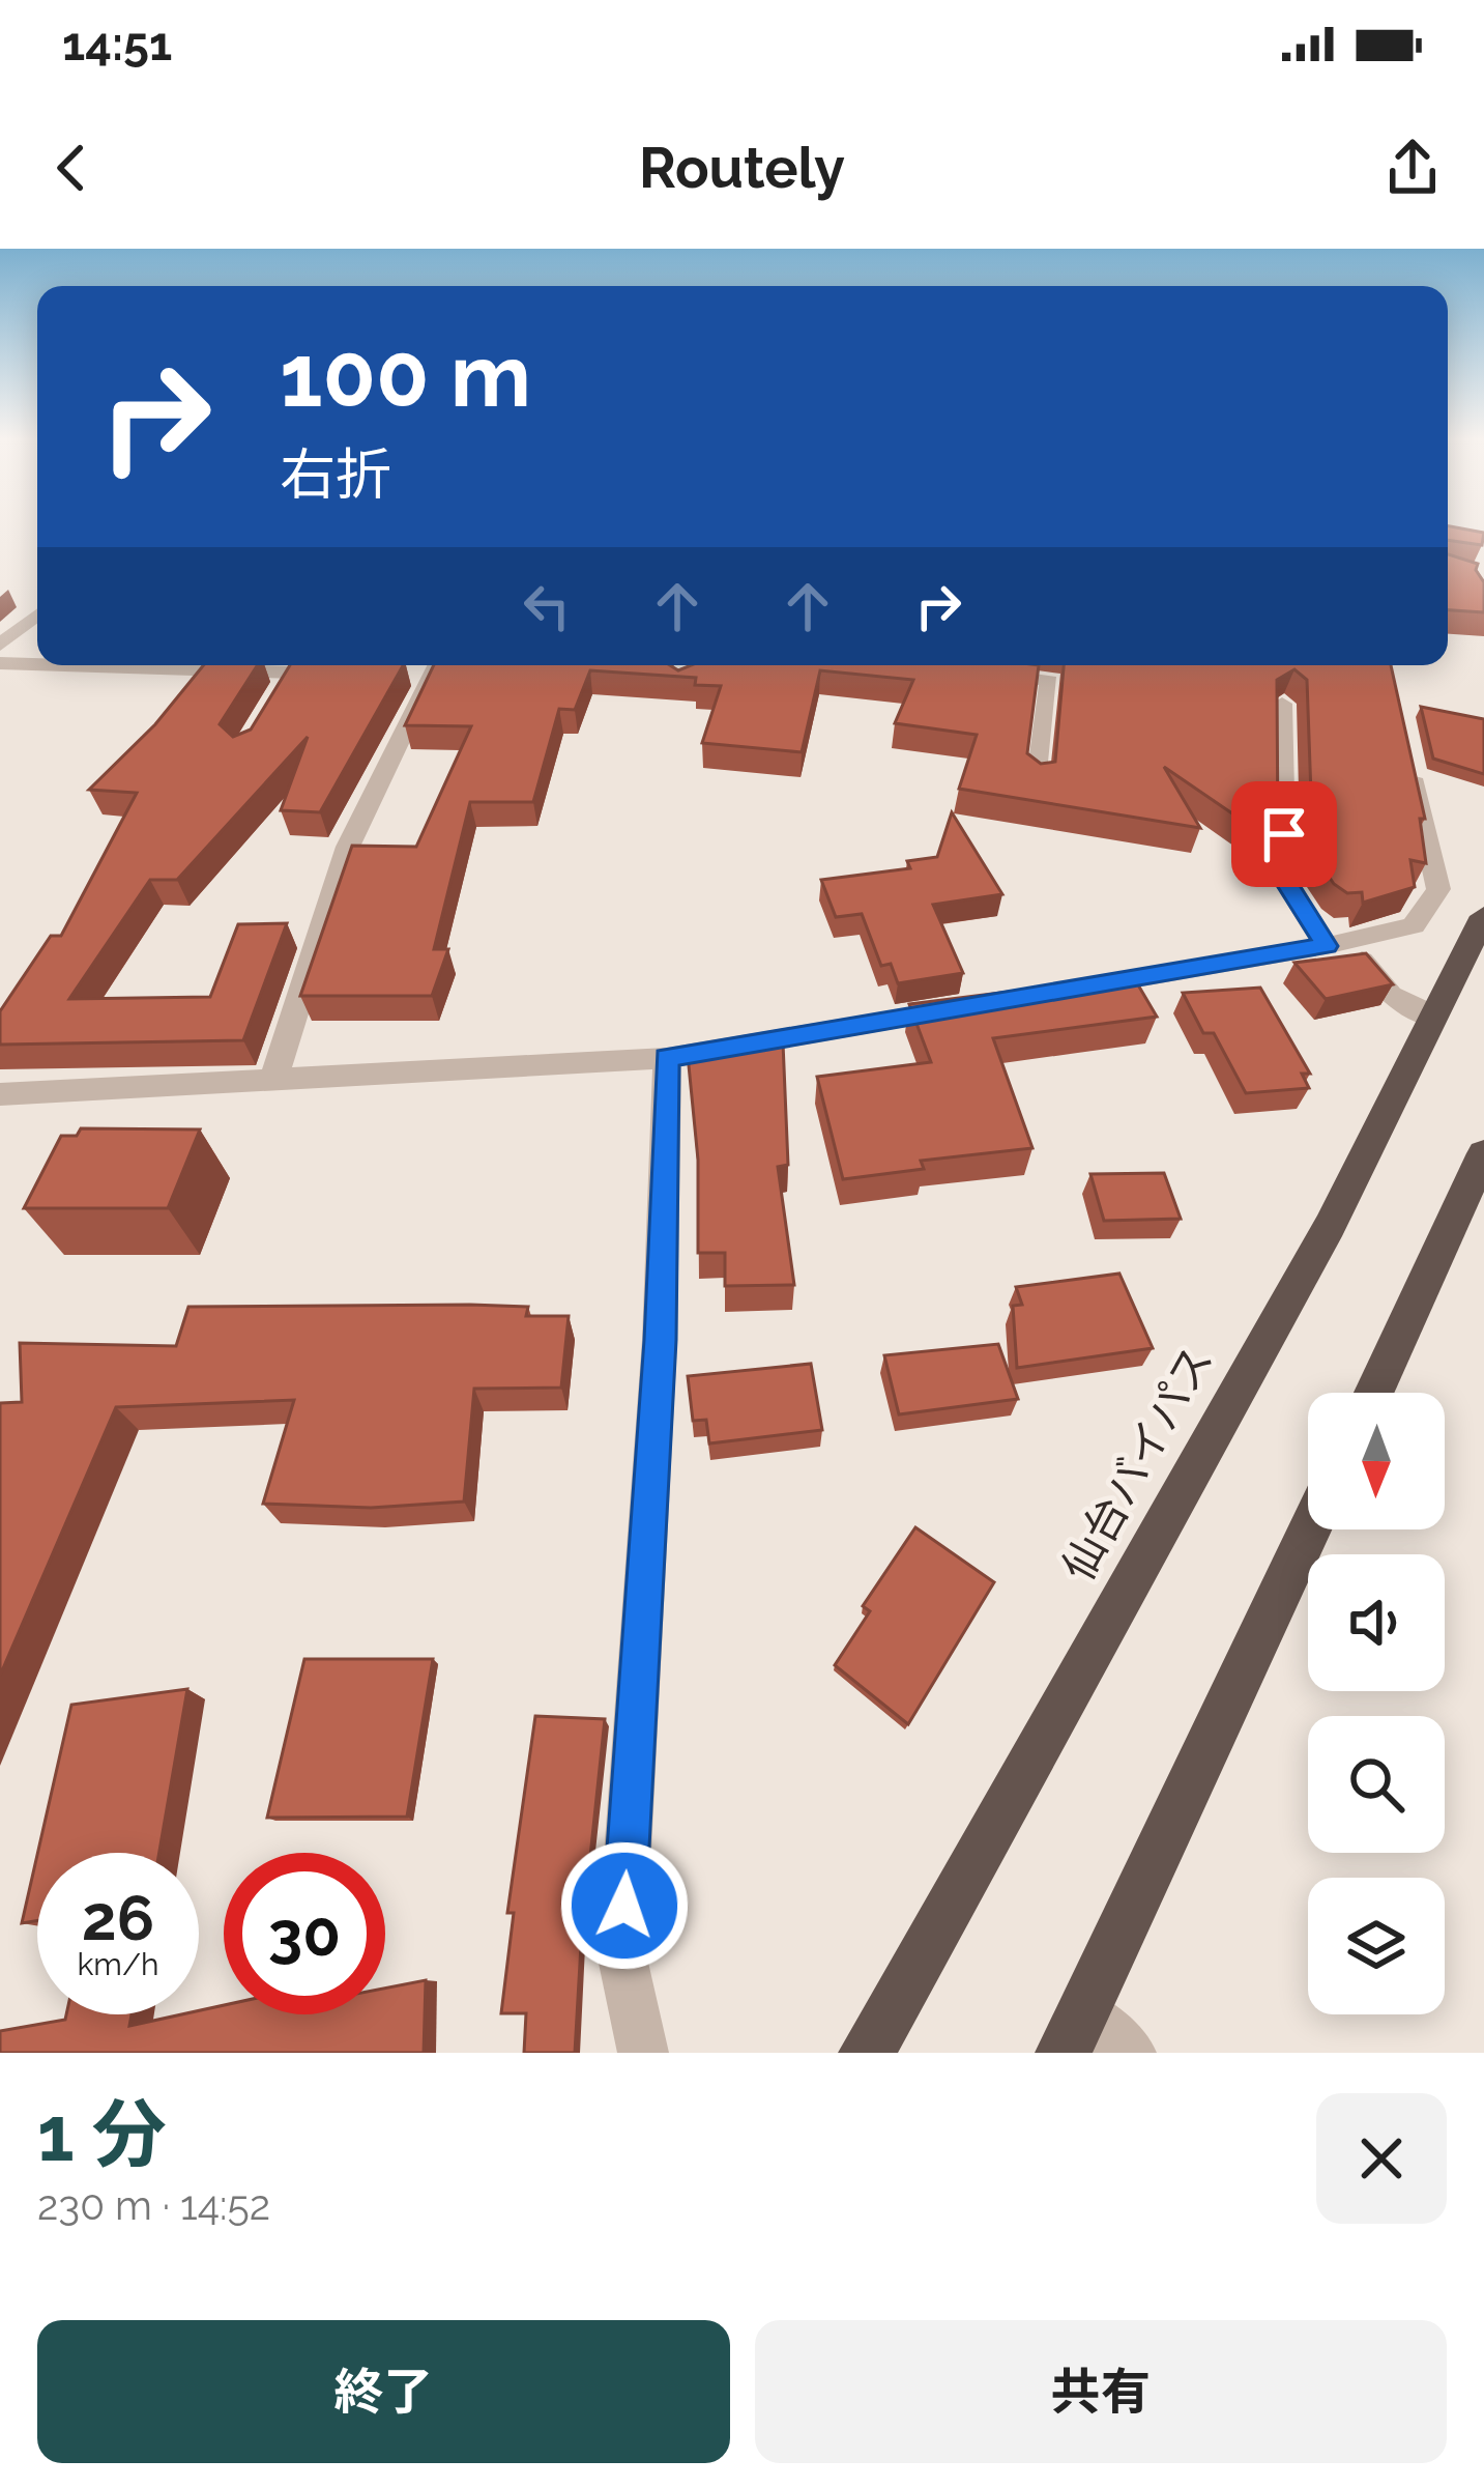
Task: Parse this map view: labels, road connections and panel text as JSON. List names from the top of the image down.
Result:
{
  "streets": {
    "highway": ["仙台バイパス"]
  },
  "north": "bottom",
  "page": {
    "status": "14:51",
    "header": "Routely",
    "turn": ["100 m", "右折"],
    "speed": "26 km/h",
    "limit": "30",
    "heading": ["1 分", "230 m · 14:52"],
    "buttons": ["終了", "共有"]
  }
}
